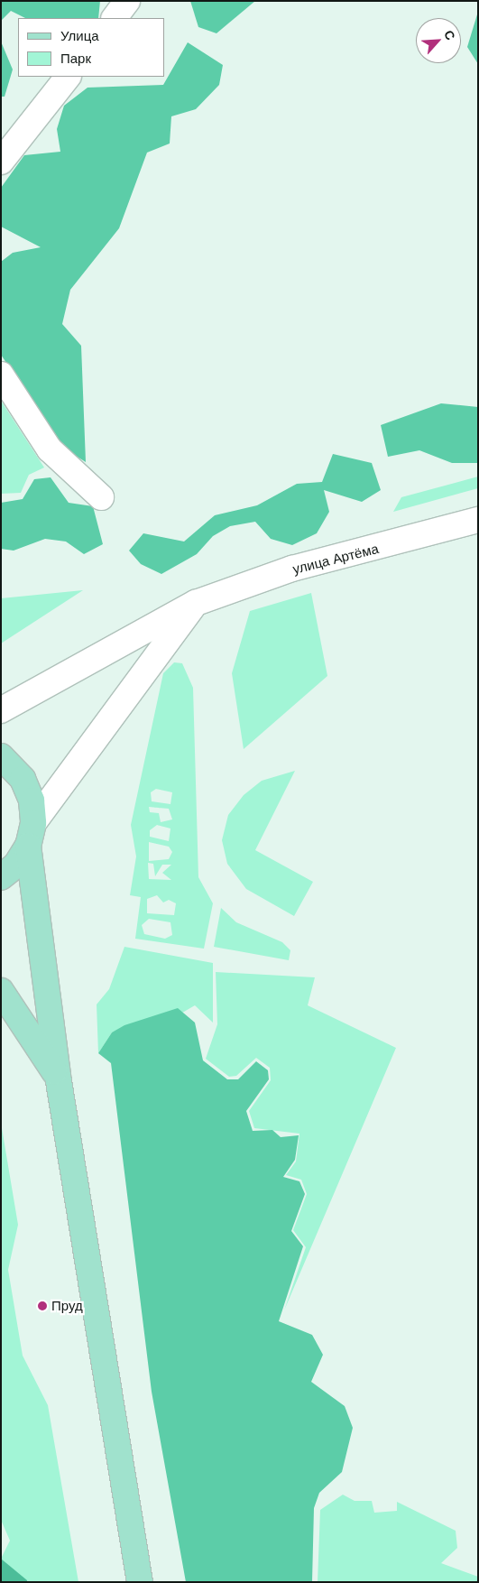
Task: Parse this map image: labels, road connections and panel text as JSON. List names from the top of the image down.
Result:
{
  "streets": {
    "street": ["улица Артёма"]
  },
  "places": ["Пруд"],
  "legend": ["Улица", "Парк"],
  "north": "top right"
}
